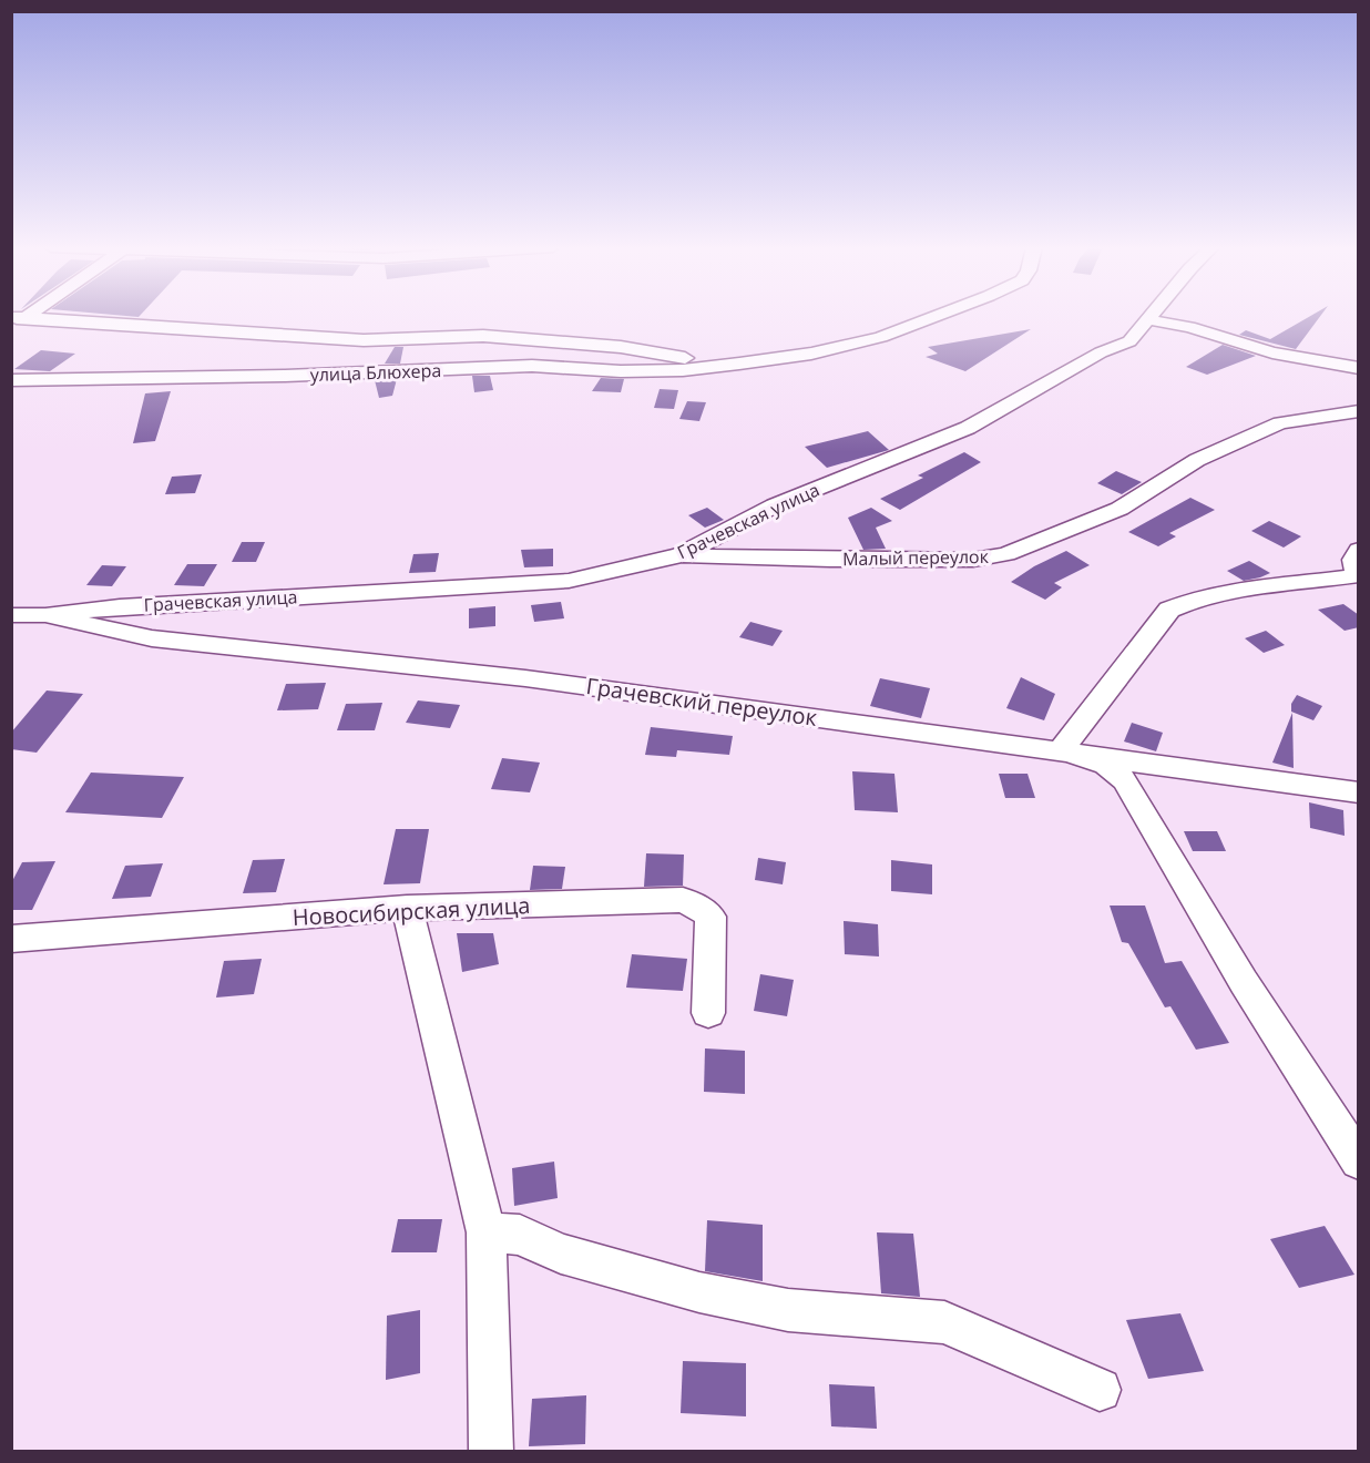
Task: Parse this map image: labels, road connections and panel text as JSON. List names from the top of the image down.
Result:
{
  "streets": {
    "street": [
      "улица Блюхера",
      "Грачевская улица",
      "Малый переулок",
      "Грачевский переулок",
      "Новосибирская улица"
    ]
  },
  "crossings": [
    ["Грачевская улица", "Малый переулок"],
    ["Грачевская улица", "Грачевский переулок"]
  ]
}
